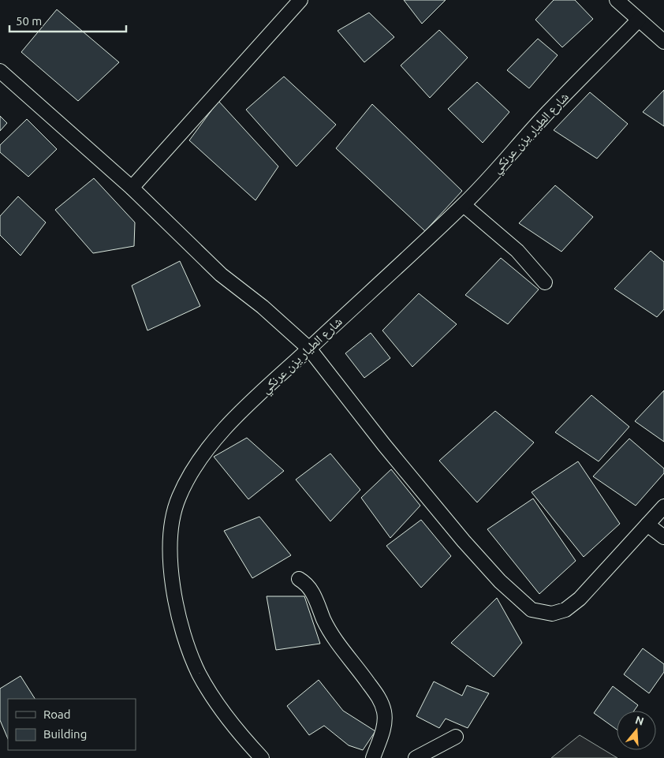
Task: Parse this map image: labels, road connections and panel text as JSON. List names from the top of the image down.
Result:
{
  "streets": {
    "street": ["شارع الطيار يزن عرنكي"]
  },
  "legend": ["Road", "Building"],
  "scale_bar": "50 m",
  "north": "top"
}
